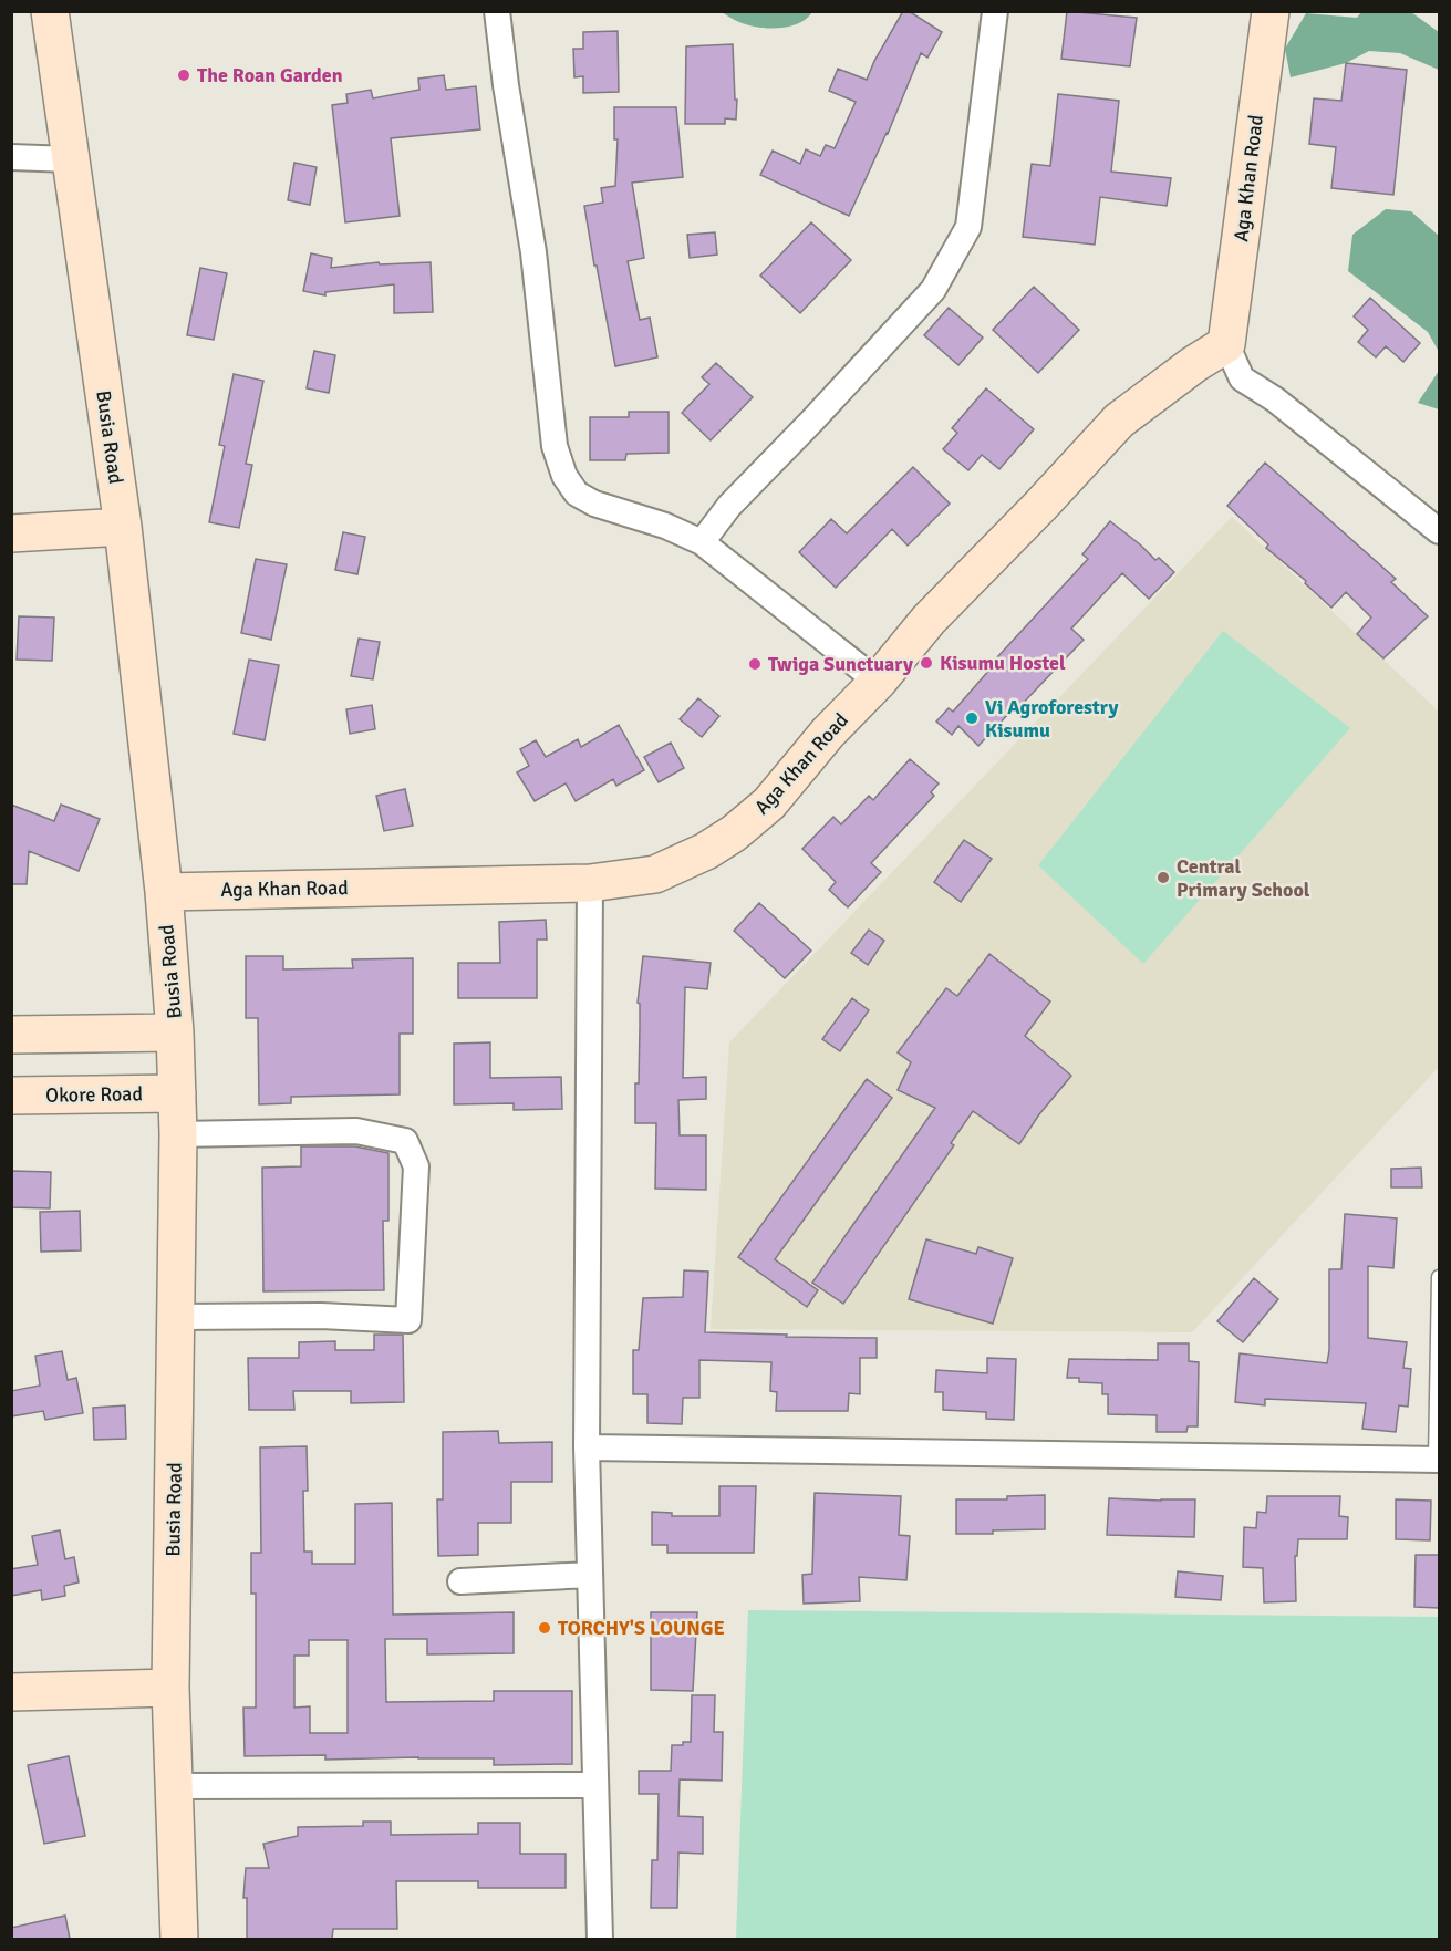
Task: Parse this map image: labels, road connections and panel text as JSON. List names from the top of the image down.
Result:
{
  "streets": {
    "street": ["Aga Khan Road", "Busia Road", "Okore Road"]
  },
  "crossings": [
    ["Aga Khan Road", "Busia Road"],
    ["Busia Road", "Okore Road"]
  ],
  "places": [
    "The Roan Garden",
    "Kisumu Hostel",
    "Twiga Sunctuary",
    "Vi Agroforestry Kisumu",
    "Central Primary School",
    "TORCHY'S LOUNGE"
  ]
}
